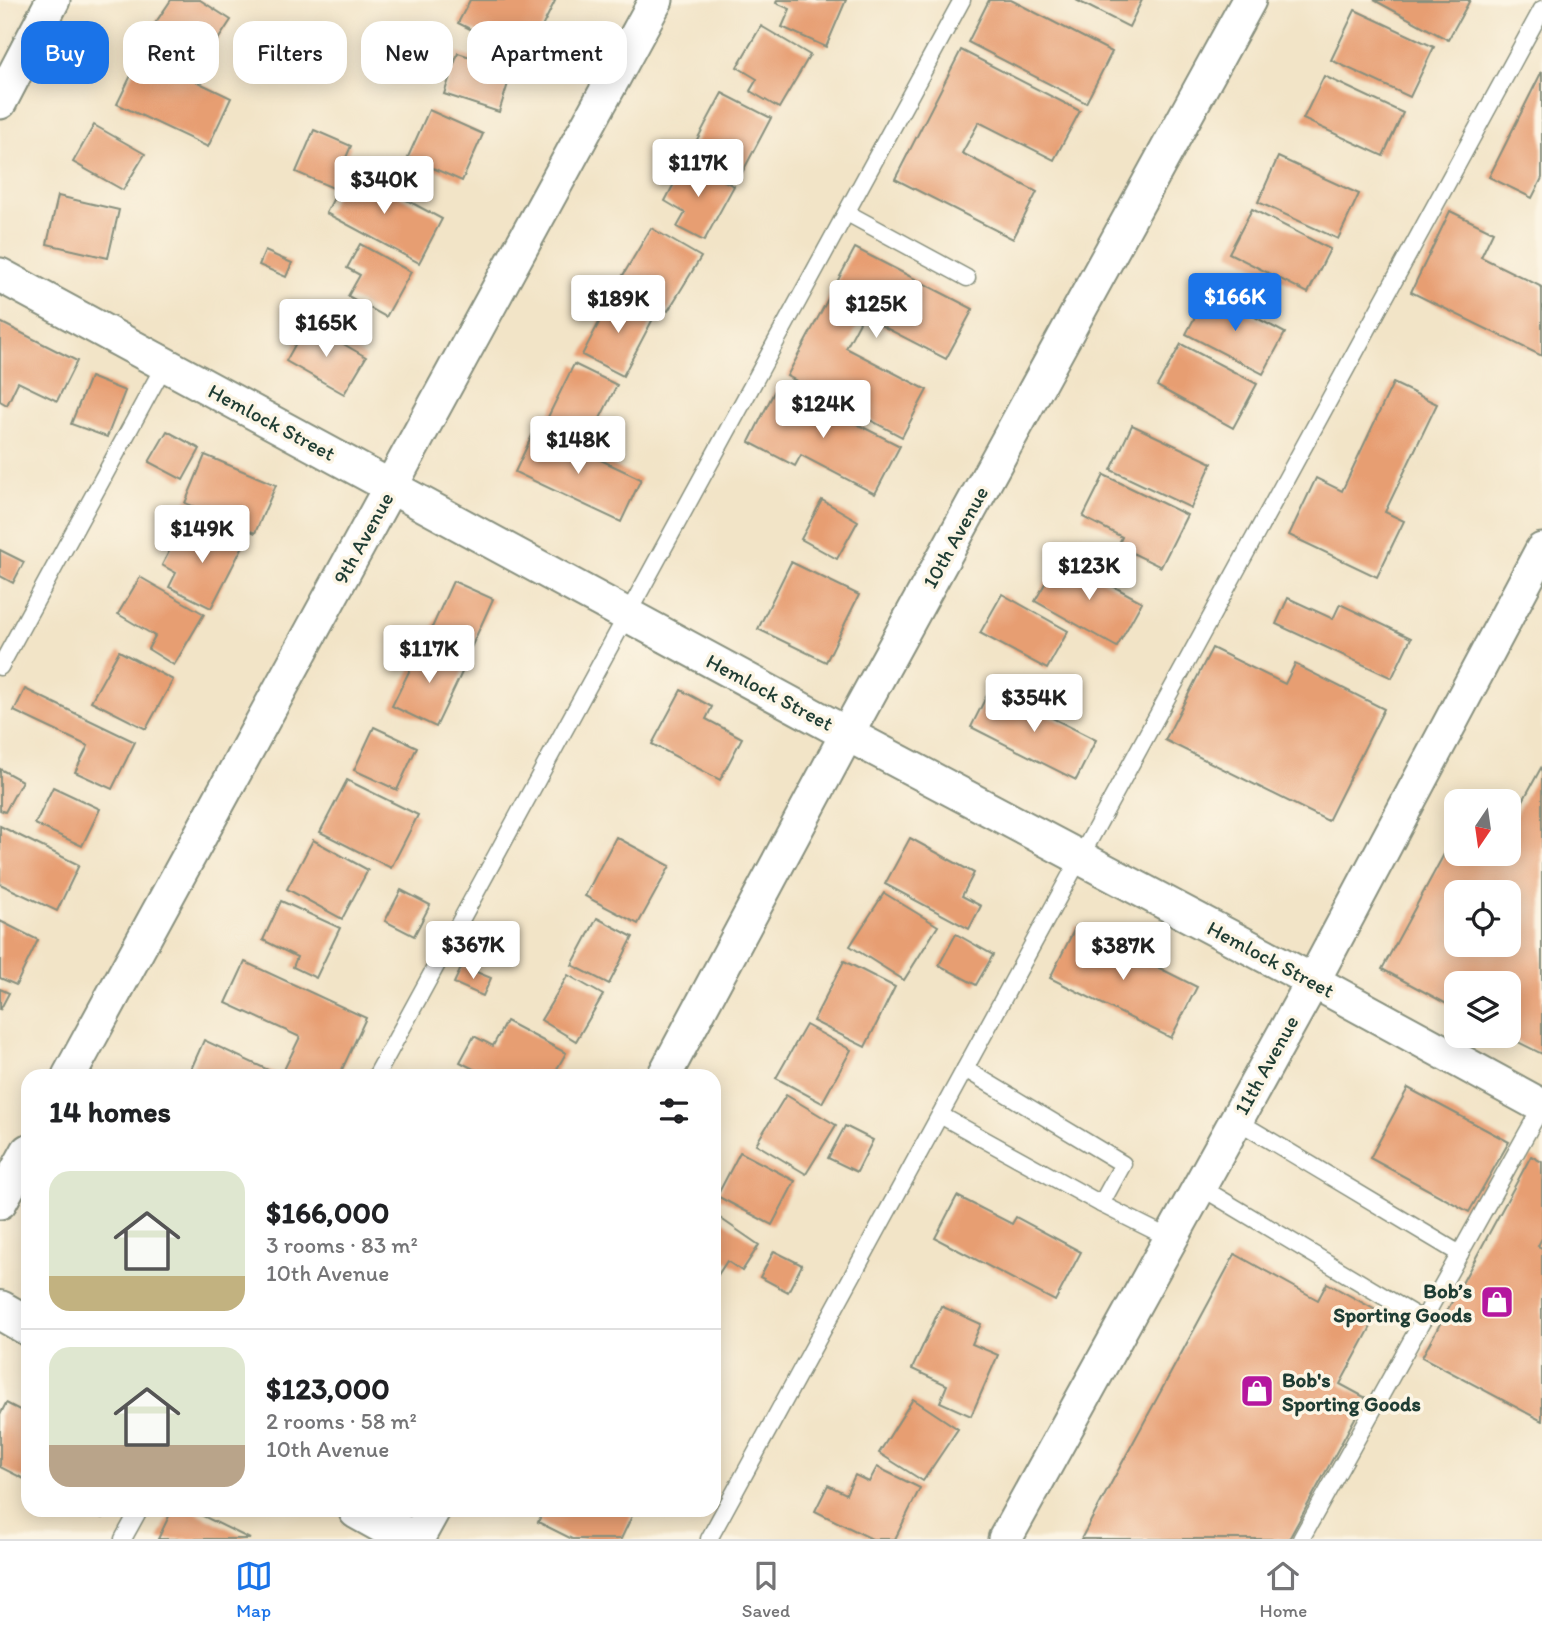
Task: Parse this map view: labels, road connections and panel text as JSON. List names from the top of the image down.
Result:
{
  "streets": {
    "street": [
      "Hemlock Street",
      "10th Avenue",
      "9th Avenue",
      "11th Avenue"
    ]
  },
  "crossings": [
    ["Hemlock Street", "10th Avenue"],
    ["Hemlock Street", "9th Avenue"],
    ["Hemlock Street", "11th Avenue"]
  ],
  "places": {
    "shop": ["Bob’s Sporting Goods", "Bob's Sporting Goods"]
  },
  "north": "bottom",
  "page": {
    "chip": [
      "Buy",
      "Rent",
      "Filters",
      "New",
      "Apartment"
    ],
    "price": [
      "$117K",
      "$340K",
      "$166K",
      "$189K",
      "$125K",
      "$165K",
      "$124K",
      "$148K",
      "$149K",
      "$123K",
      "$117K",
      "$354K",
      "$367K",
      "$387K"
    ],
    "heading": "14 homes",
    "list": [
      {
        "name": "$166,000",
        "note": "3 rooms · 83 m² · 10th Avenue"
      },
      {
        "name": "$123,000",
        "note": "2 rooms · 58 m² · 10th Avenue"
      }
    ],
    "tabs": ["Map", "Saved", "Home"]
  }
}
